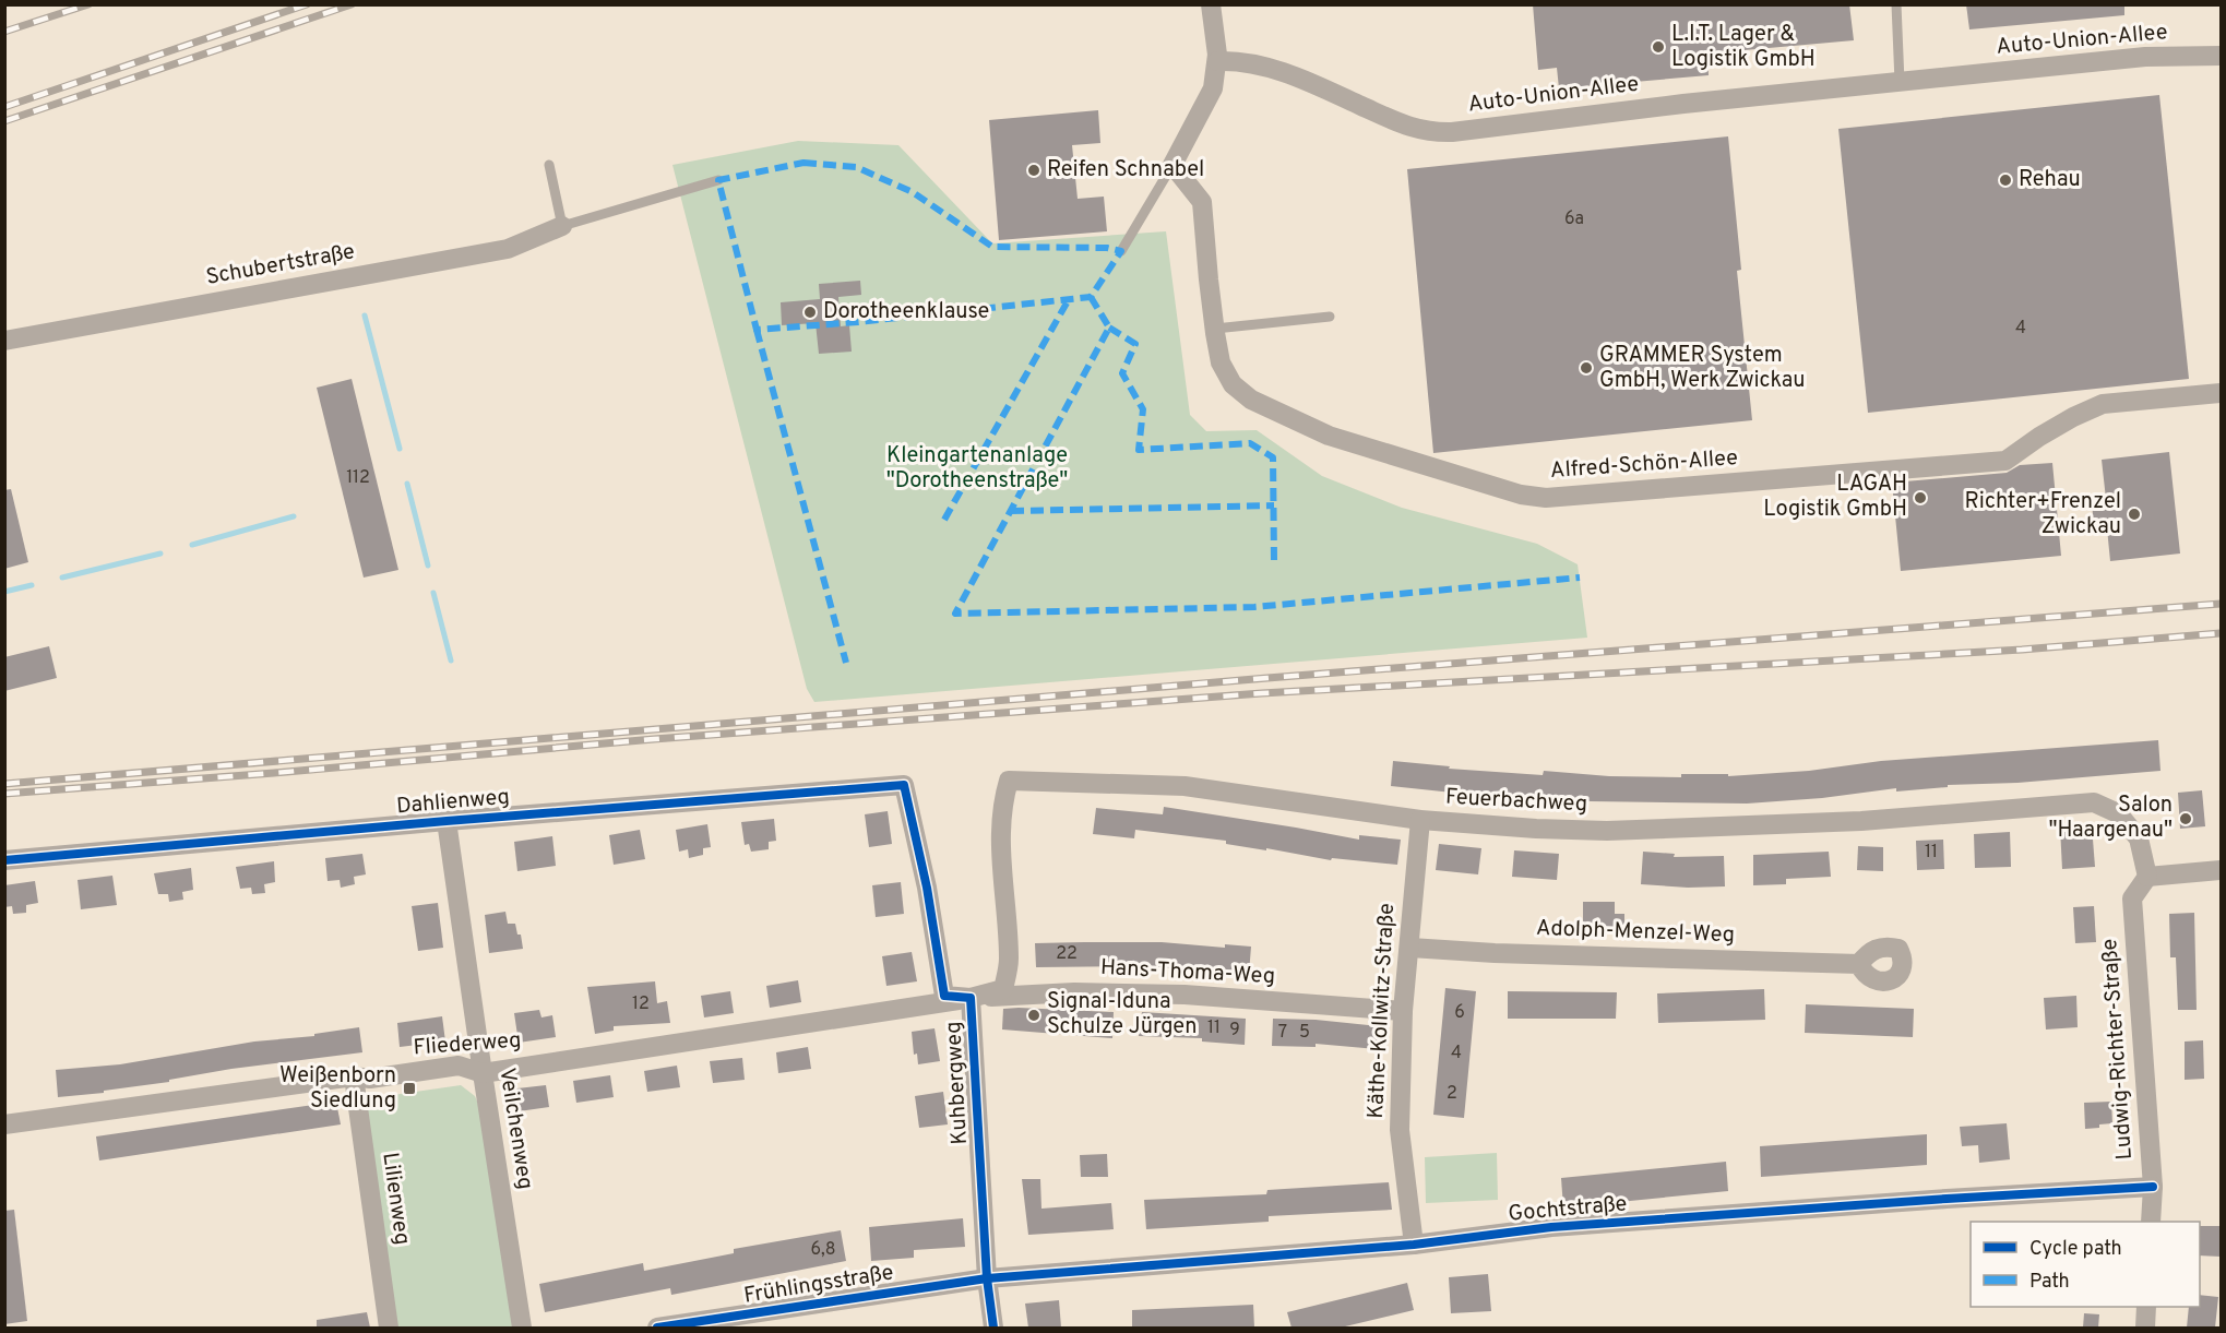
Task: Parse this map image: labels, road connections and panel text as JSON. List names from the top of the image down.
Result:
{
  "streets": {
    "street": [
      "Auto-Union-Allee",
      "Schubertstraße",
      "Alfred-Schön-Allee",
      "Feuerbachweg",
      "Dahlienweg",
      "Adolph-Menzel-Weg",
      "Hans-Thoma-Weg",
      "Käthe-Kollwitz-Straße",
      "Fliederweg",
      "Ludwig-Richter-Straße",
      "Kuhbergweg",
      "Veilchenweg",
      "Lilienweg",
      "Gochtstraße",
      "Frühlingsstraße"
    ]
  },
  "crossings": [
    ["Feuerbachweg", "Hans-Thoma-Weg"],
    ["Feuerbachweg", "Käthe-Kollwitz-Straße"],
    ["Feuerbachweg", "Fliederweg"],
    ["Feuerbachweg", "Ludwig-Richter-Straße"],
    ["Feuerbachweg", "Kuhbergweg"],
    ["Dahlienweg", "Kuhbergweg"],
    ["Dahlienweg", "Veilchenweg"],
    ["Adolph-Menzel-Weg", "Käthe-Kollwitz-Straße"],
    ["Hans-Thoma-Weg", "Käthe-Kollwitz-Straße"],
    ["Hans-Thoma-Weg", "Fliederweg"],
    ["Hans-Thoma-Weg", "Kuhbergweg"],
    ["Käthe-Kollwitz-Straße", "Gochtstraße"],
    ["Fliederweg", "Kuhbergweg"],
    ["Fliederweg", "Veilchenweg"],
    ["Fliederweg", "Lilienweg"],
    ["Ludwig-Richter-Straße", "Gochtstraße"],
    ["Kuhbergweg", "Gochtstraße"],
    ["Kuhbergweg", "Frühlingsstraße"],
    ["Gochtstraße", "Frühlingsstraße"]
  ],
  "parks": ["Kleingartenanlage \"Dorotheenstraße\""],
  "places": {
    "other": [
      "L.I.T. Lager & Logistik GmbH",
      "Reifen Schnabel",
      "Rehau",
      "Dorotheenklause",
      "GRAMMER System GmbH, Werk Zwickau",
      "LAGAH Logistik GmbH",
      "Richter+Frenzel Zwickau",
      "Salon \"Haargenau\"",
      "Signal-Iduna Schulze Jürgen"
    ],
    "transit": ["Weißenborn Siedlung"]
  },
  "house_numbers": [
    "6a",
    "4",
    "112",
    "11",
    "22",
    "12",
    "6",
    "11",
    "9",
    "7",
    "5",
    "4",
    "2",
    "6,8"
  ],
  "legend": ["Cycle path", "Path"]
}
